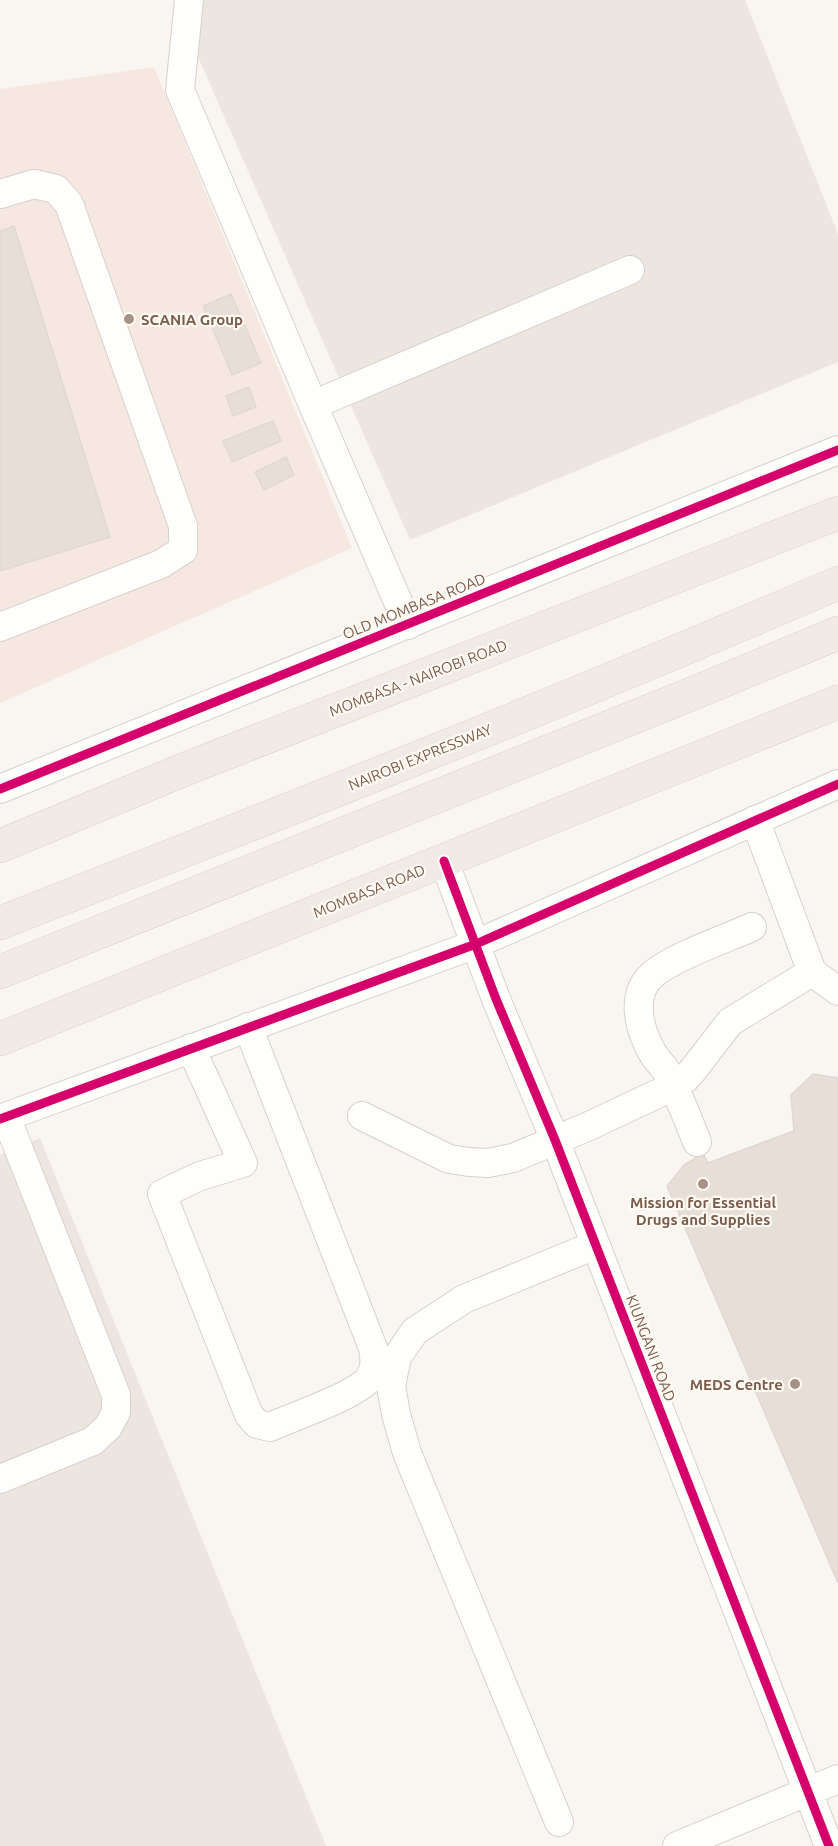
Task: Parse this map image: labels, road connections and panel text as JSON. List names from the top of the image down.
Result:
{
  "streets": {
    "highway": ["MOMBASA - NAIROBI ROAD", "NAIROBI EXPRESSWAY", "MOMBASA ROAD"],
    "street": ["OLD MOMBASA ROAD", "KIUNGANI ROAD"]
  },
  "crossings": [
    ["MOMBASA ROAD", "KIUNGANI ROAD"]
  ],
  "places": ["SCANIA Group", "Mission for Essential Drugs and Supplies", "MEDS Centre"]
}
